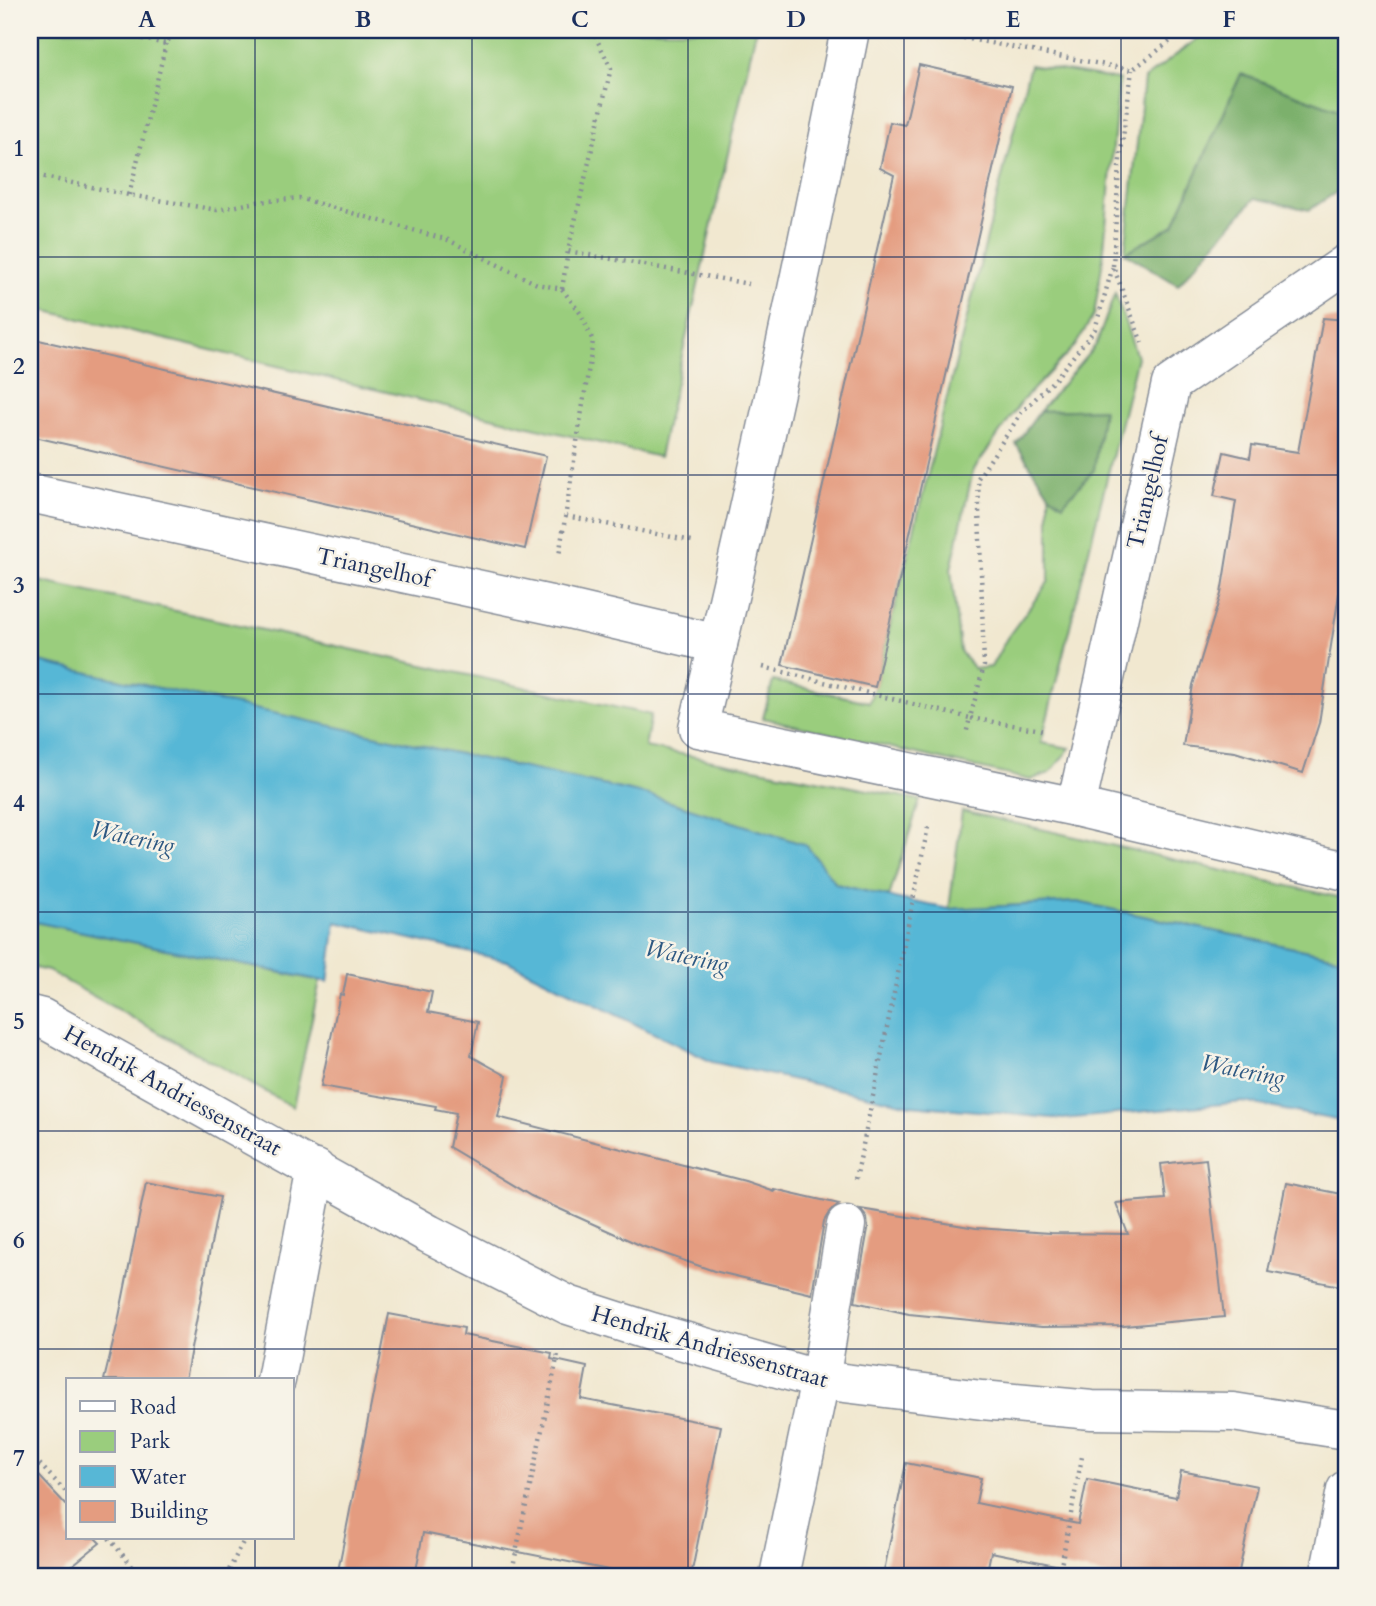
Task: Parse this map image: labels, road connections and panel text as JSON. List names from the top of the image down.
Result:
{
  "streets": {
    "street": ["Triangelhof", "Hendrik Andriessenstraat"]
  },
  "water": ["Watering"],
  "legend": [
    "Road",
    "Park",
    "Water",
    "Building"
  ],
  "grid": {
    "columns": [
      "A",
      "B",
      "C",
      "D",
      "E",
      "F"
    ],
    "rows": [
      "1",
      "2",
      "3",
      "4",
      "5",
      "6",
      "7"
    ]
  }
}
